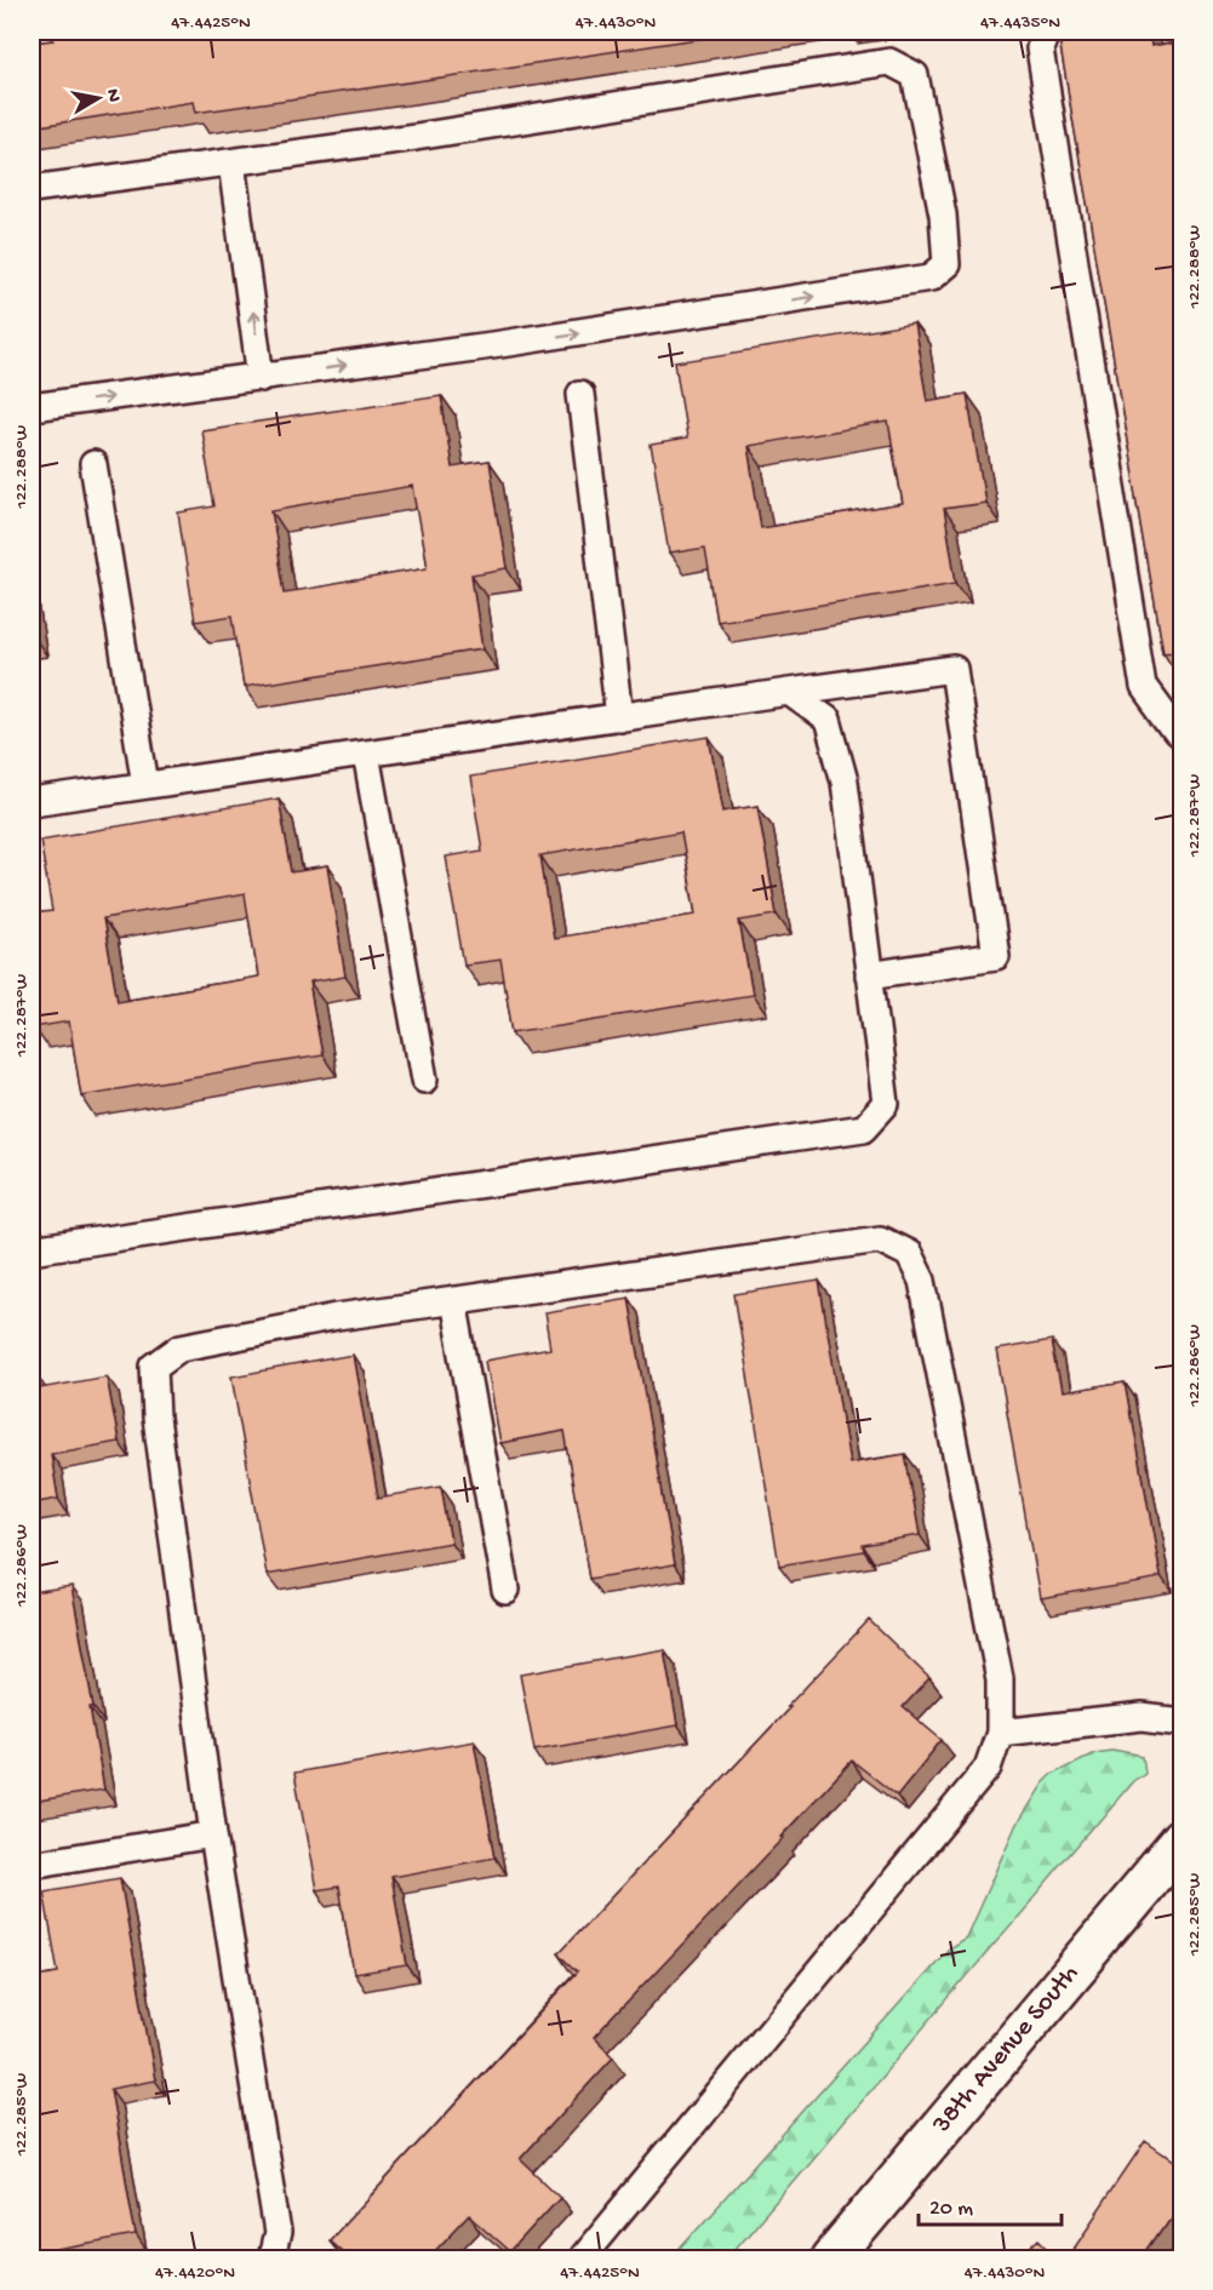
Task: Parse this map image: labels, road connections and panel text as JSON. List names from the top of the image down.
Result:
{
  "streets": {
    "street": ["38th Avenue South"]
  },
  "scale_bar": "20 m",
  "north": "right",
  "coordinates": [
    "47.4425°N",
    "47.4430°N",
    "47.4435°N",
    "122.288°W",
    "122.287°W",
    "122.286°W",
    "122.285°W",
    "47.4420°N"
  ]
}
